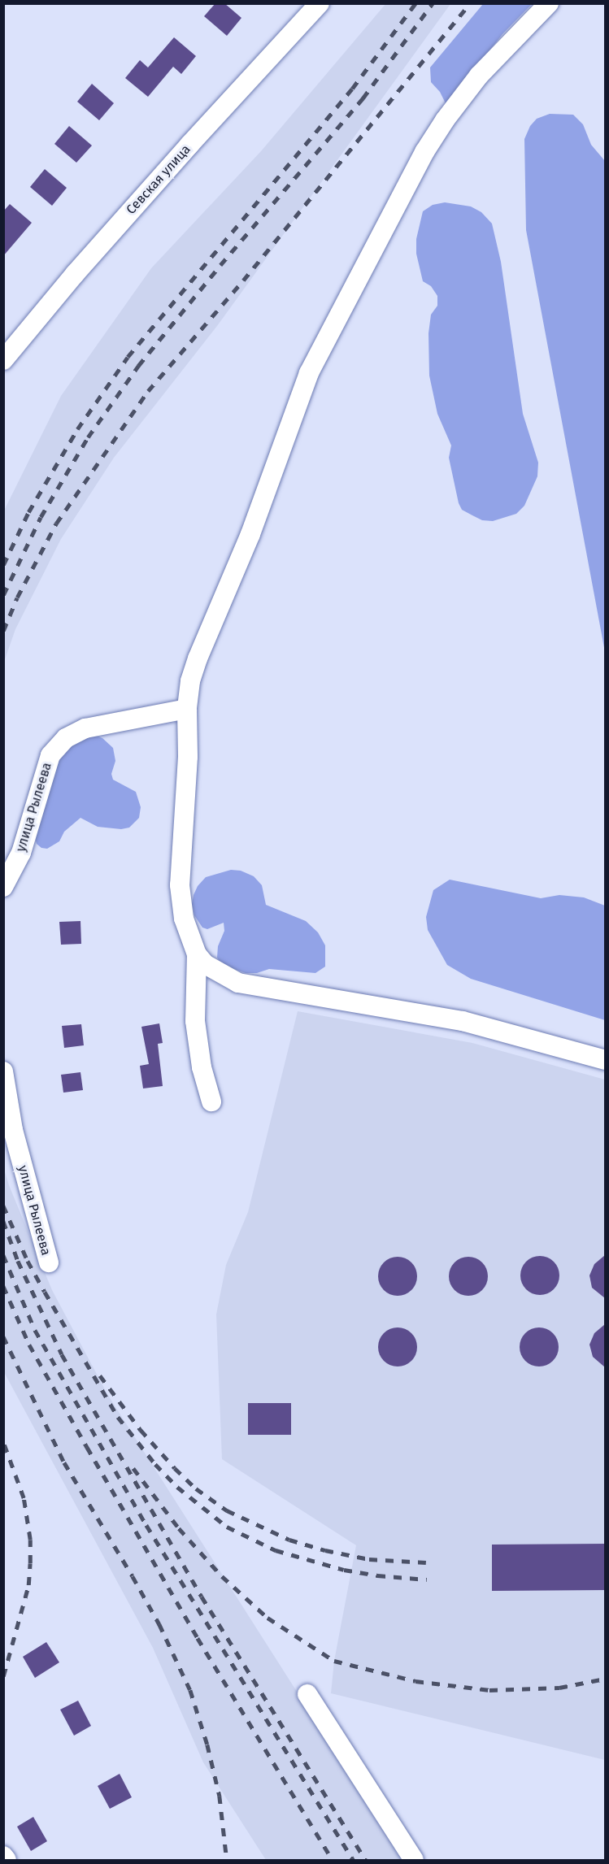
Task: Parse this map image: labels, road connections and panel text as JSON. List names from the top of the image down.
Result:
{
  "streets": {
    "street": ["Севская улица", "улица Рылеева"]
  }
}
